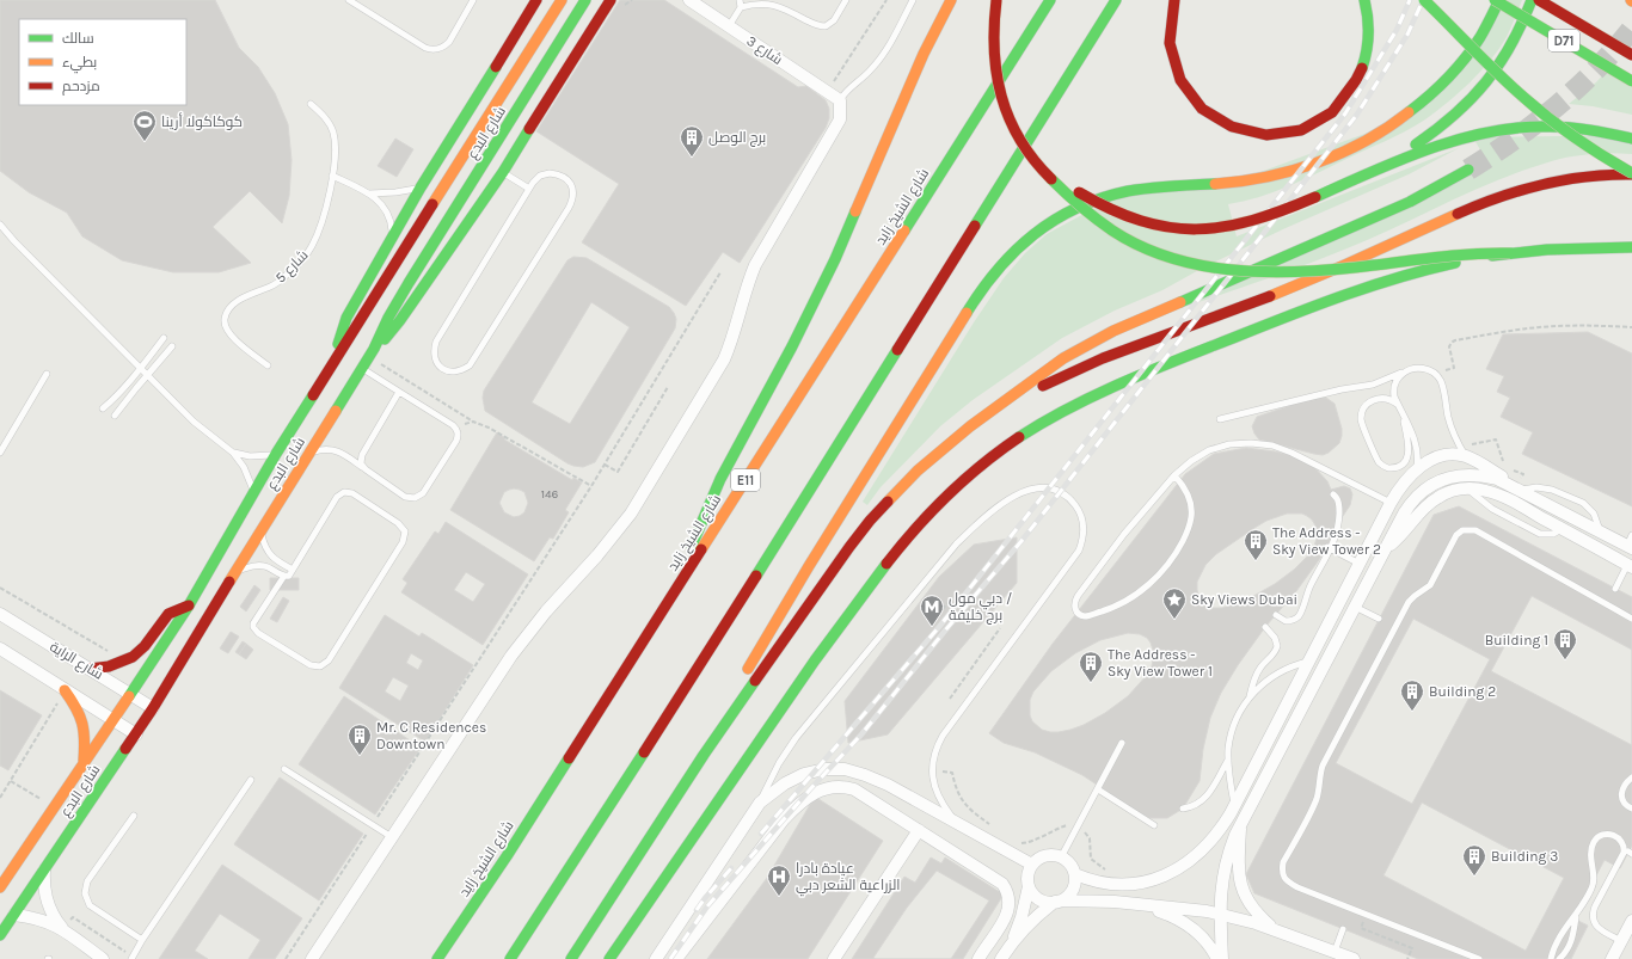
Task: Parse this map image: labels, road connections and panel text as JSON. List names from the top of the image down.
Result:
{
  "streets": {
    "main road": [
      "D71",
      "شارع البدع",
      "شارع الشيخ زايد",
      "E11"
    ],
    "street": ["شارع 3", "شارع الراية"],
    "lane": ["شارع 5"]
  },
  "crossings": [
    ["شارع البدع", "شارع الراية"]
  ],
  "places": {
    "sports": ["كوكاكولا أرينا"],
    "building": [
      "برج الوصل",
      "The Address - Sky View Tower 2",
      "Building 1",
      "The Address - Sky View Tower 1",
      "Building 2",
      "Mr. C Residences Downtown",
      "Building 3"
    ],
    "place": ["Sky Views Dubai"],
    "metro station": ["دبي مول / برج خليفة"],
    "hospital": ["عيادة بادرا الزراعية الشعر دبي"]
  },
  "house_numbers": ["146"],
  "legend": ["سالك", "بطيء", "مزدحم"]
}
